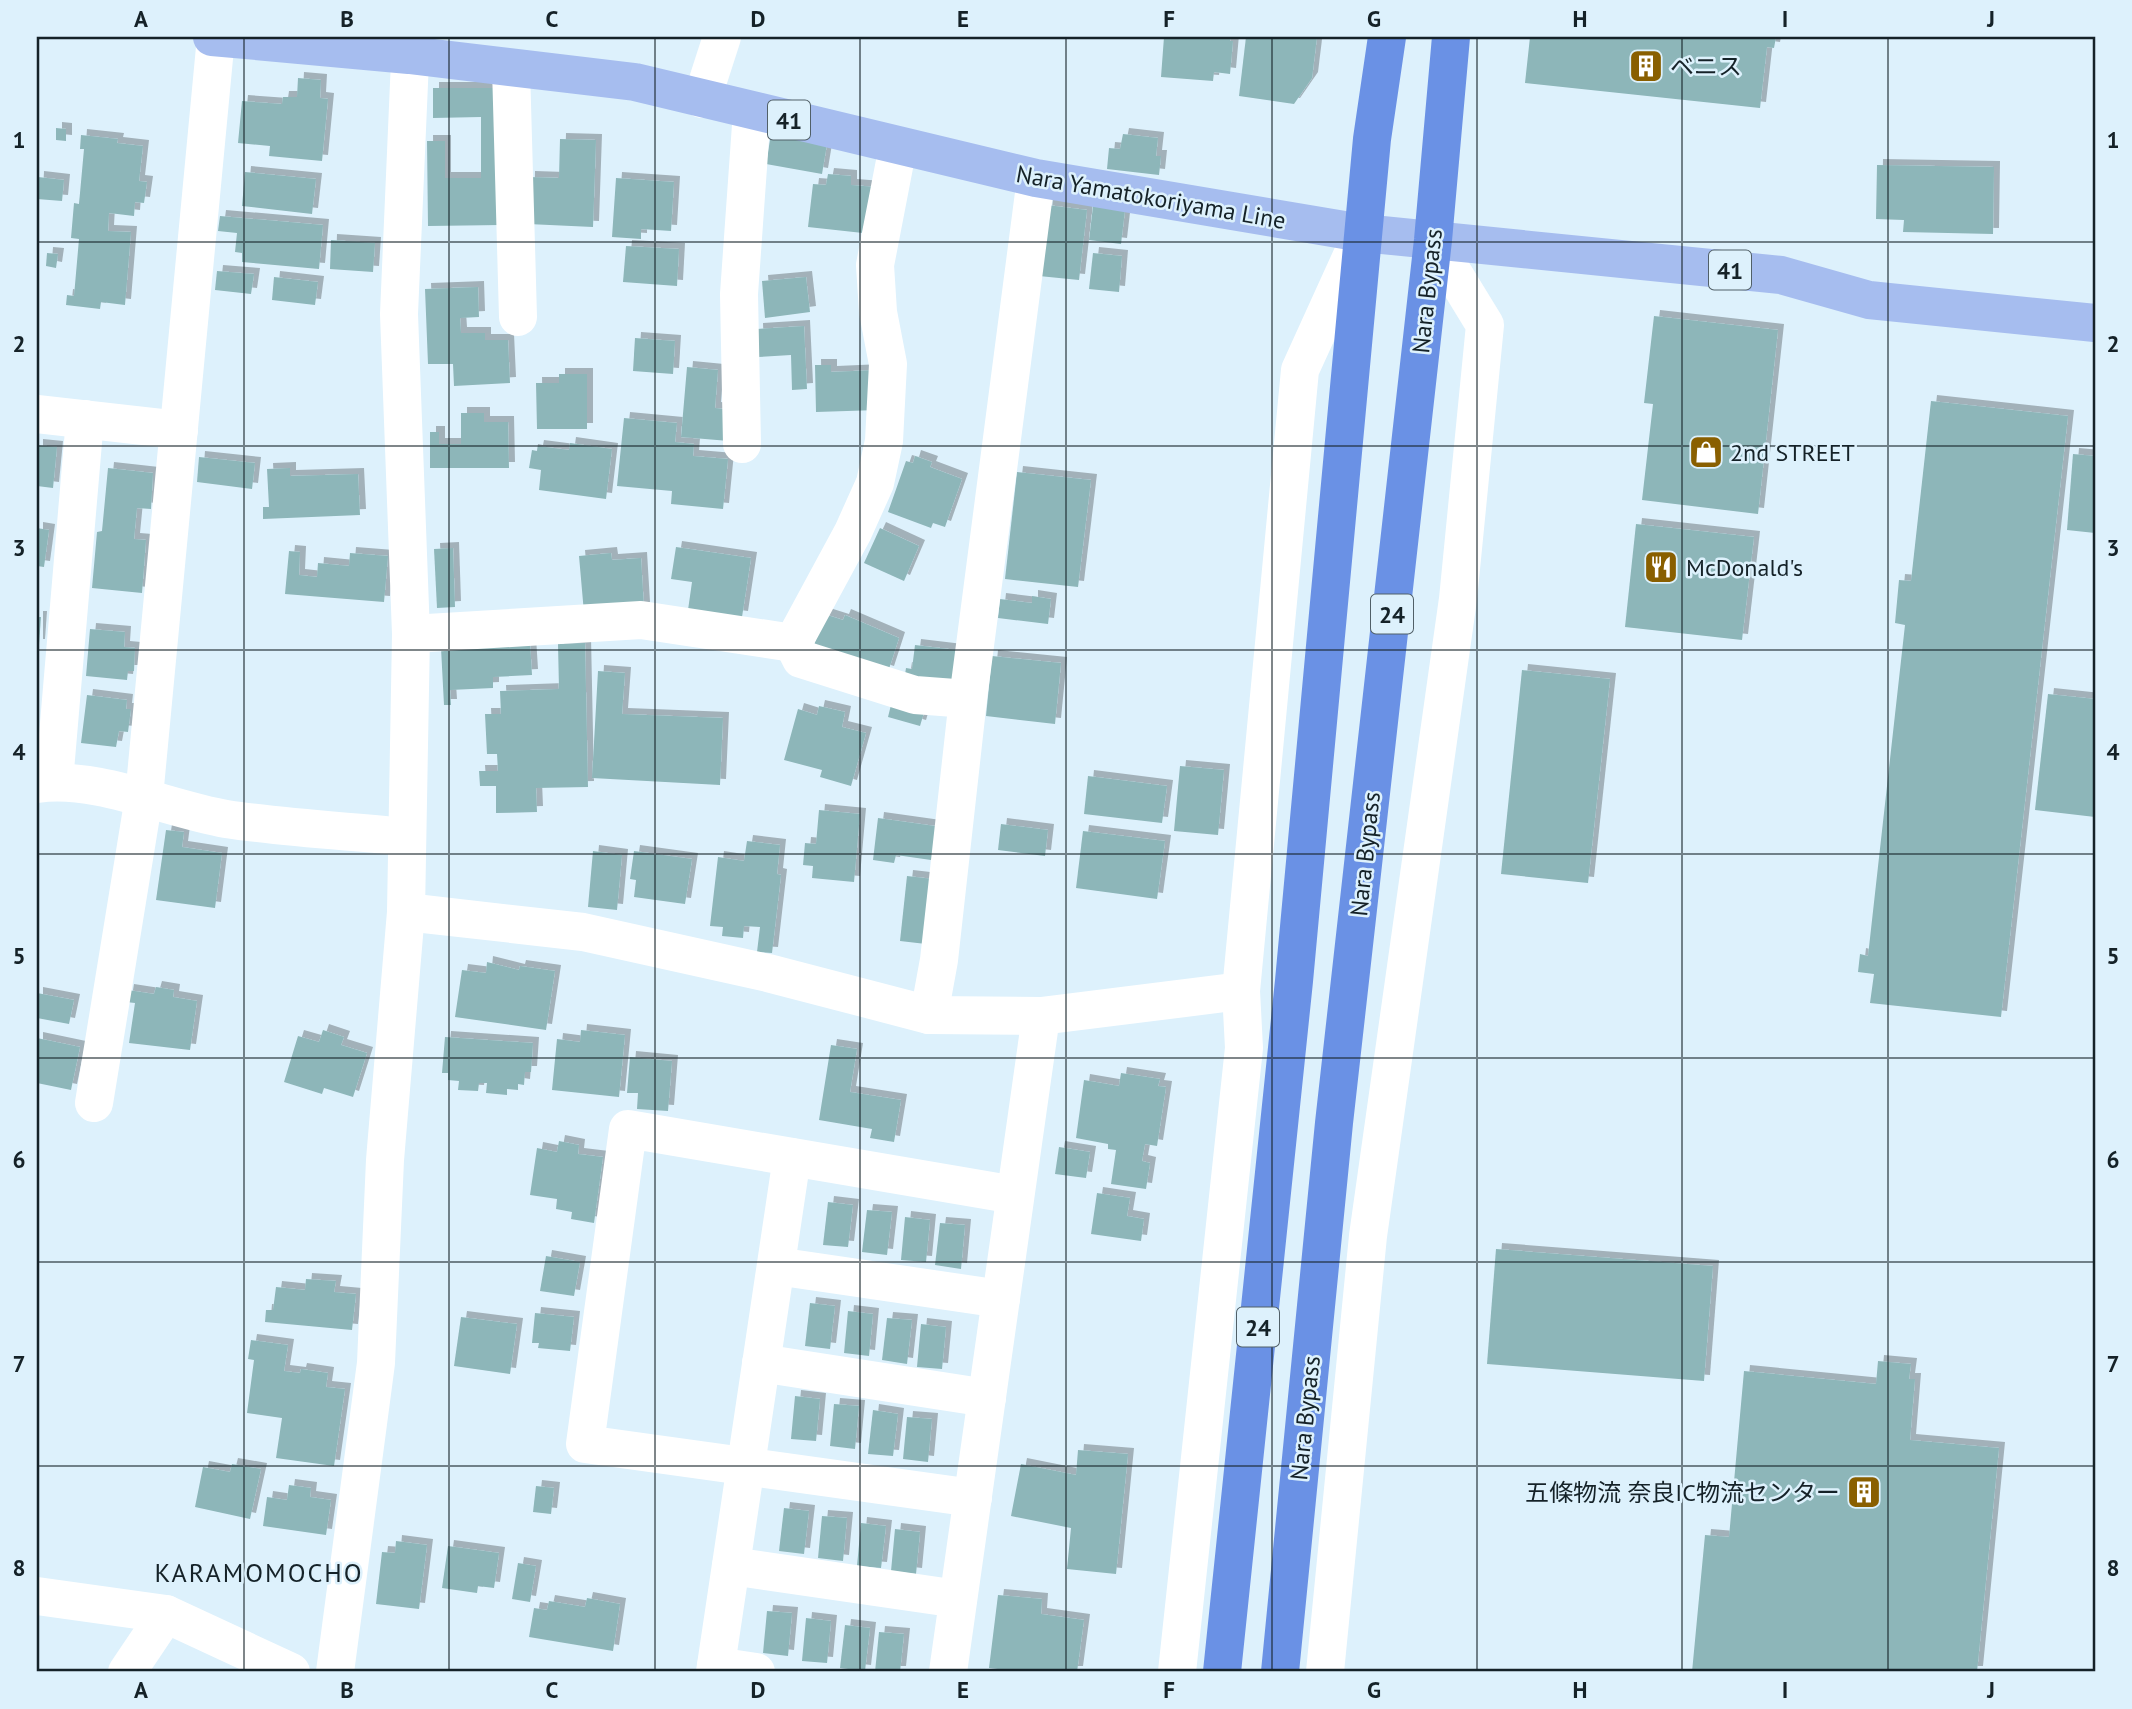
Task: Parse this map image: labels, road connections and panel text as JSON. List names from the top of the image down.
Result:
{
  "streets": {
    "highway": ["Nara Bypass", "24"],
    "main road": ["41", "Nara Yamatokoriyama Line"]
  },
  "crossings": [
    ["Nara Yamatokoriyama Line", "Nara Bypass"],
    ["Nara Yamatokoriyama Line", "24"]
  ],
  "districts": ["KARAMOMOCHO"],
  "places": {
    "building": ["ベニス", "五條物流 奈良IC物流センター"],
    "shop": ["2nd STREET"],
    "restaurant": ["McDonald's"]
  },
  "grid": {
    "columns": [
      "A",
      "B",
      "C",
      "D",
      "E",
      "F",
      "G",
      "H",
      "I",
      "J"
    ],
    "rows": [
      "1",
      "2",
      "3",
      "4",
      "5",
      "6",
      "7",
      "8"
    ]
  }
}
